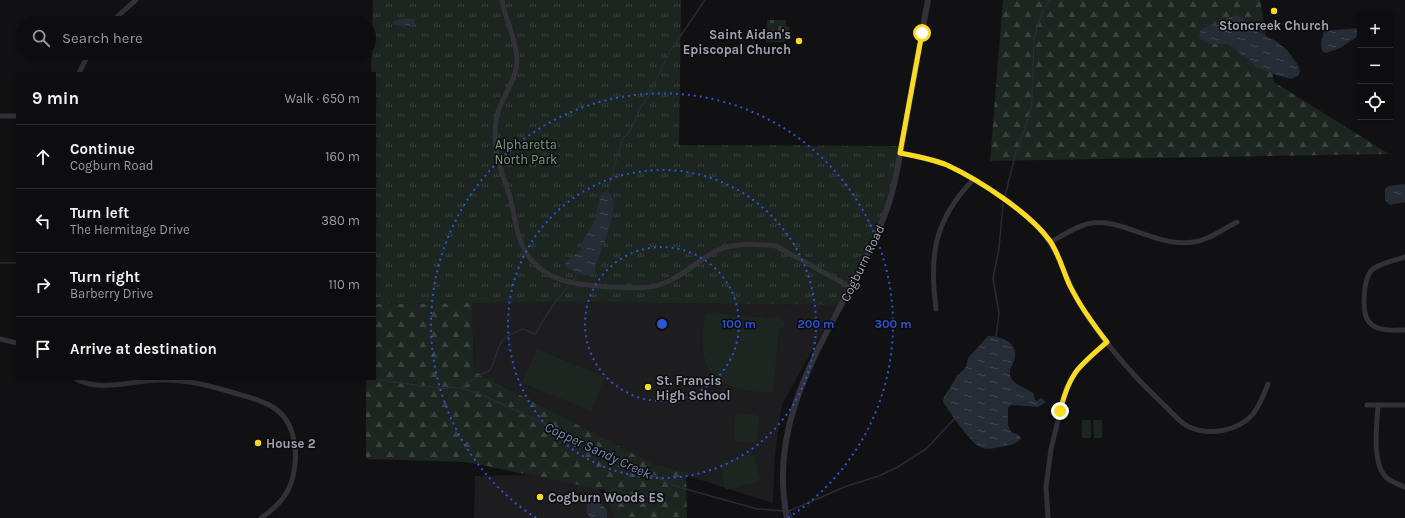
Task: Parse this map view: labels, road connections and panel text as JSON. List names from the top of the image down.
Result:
{
  "streets": {
    "street": ["Cogburn Road"]
  },
  "water": ["Copper Sandy Creek"],
  "parks": ["Alpharetta North Park"],
  "places": [
    "Stoncreek Church",
    "Saint Aidan's Episcopal Church",
    "St. Francis High School",
    "House 2",
    "Cogburn Woods ES"
  ],
  "page": {
    "map_buttons": ["+", "−"],
    "search": "Search here",
    "heading": ["9 min", "Walk · 650 m"],
    "list": [
      ["Continue", "Cogburn Road", "160 m"],
      ["Turn left", "The Hermitage Drive", "380 m"],
      ["Turn right", "Barberry Drive", "110 m"],
      "Arrive at destination"
    ]
  },
  "rings": ["100 m", "200 m", "300 m"]
}
